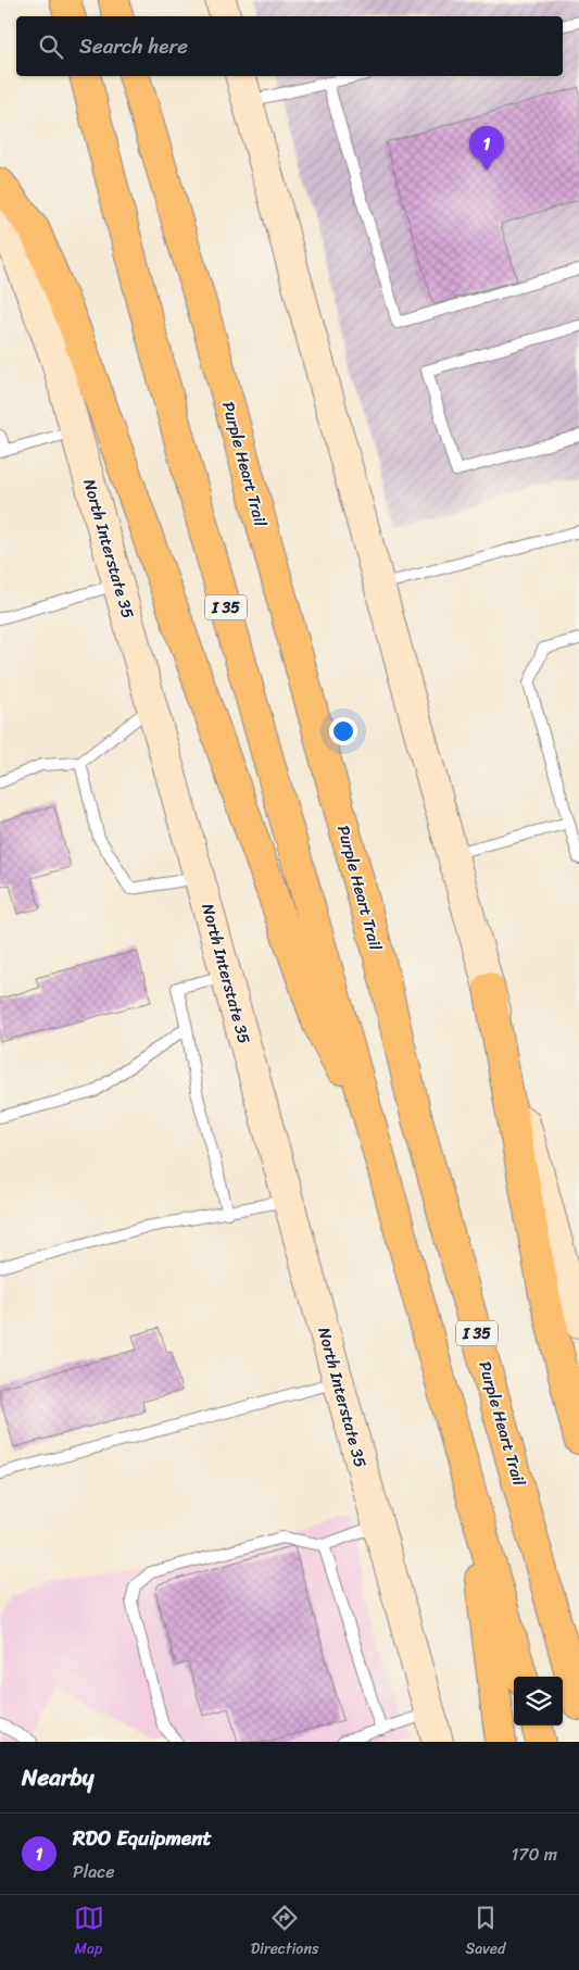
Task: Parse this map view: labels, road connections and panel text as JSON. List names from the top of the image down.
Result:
{
  "streets": {
    "highway": ["Purple Heart Trail", "I 35"],
    "main road": ["North Interstate 35"]
  },
  "page": {
    "search": "Search here",
    "pins": "1",
    "heading": "Nearby",
    "list": [
      {
        "mark": "1",
        "name": "RDO Equipment",
        "note": "Place",
        "value": "170 m"
      }
    ],
    "nav": ["Map", "Directions", "Saved"]
  }
}
